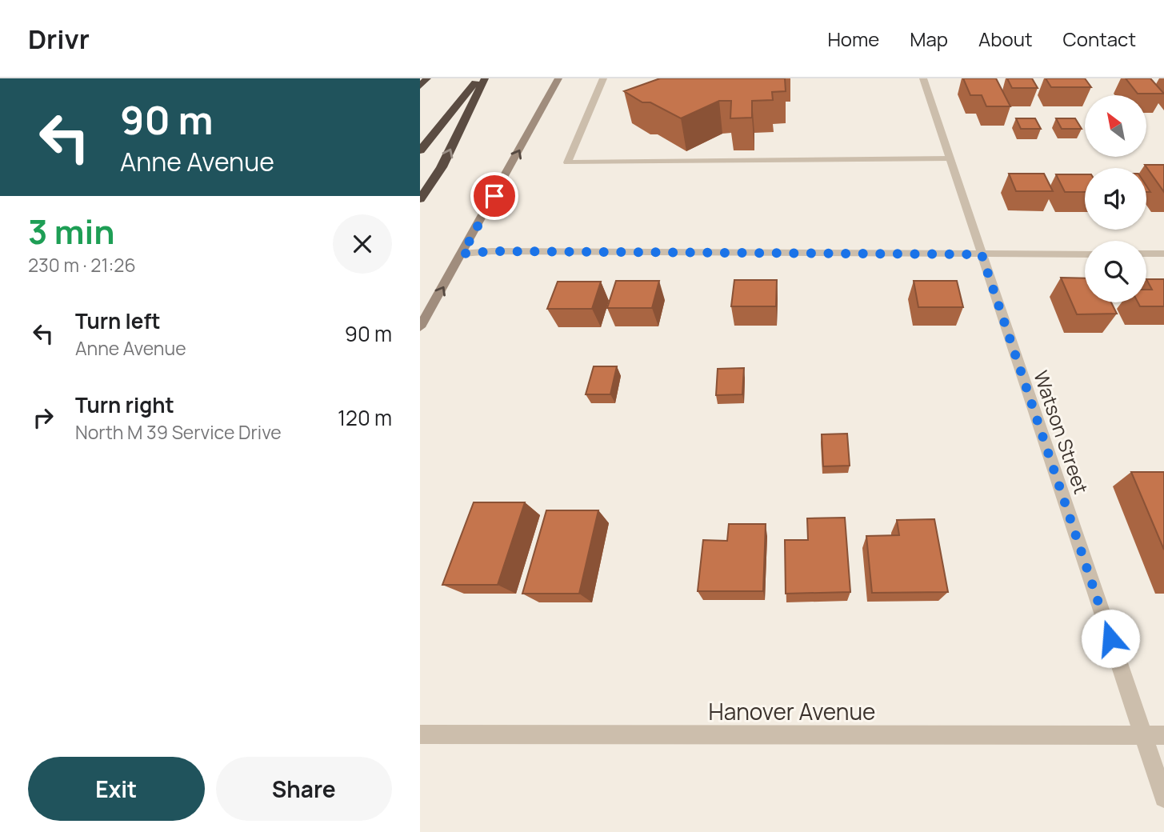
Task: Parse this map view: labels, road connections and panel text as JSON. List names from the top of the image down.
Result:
{
  "streets": {
    "street": ["Watson Street", "Hanover Avenue"]
  },
  "crossings": [
    ["Watson Street", "Hanover Avenue"]
  ],
  "north": "top left",
  "page": {
    "header": "Drivr",
    "nav": [
      "Home",
      "Map",
      "About",
      "Contact"
    ],
    "turn": ["90 m", "Anne Avenue"],
    "heading": ["3 min", "230 m · 21:26"],
    "list": [
      {
        "name": "Turn left",
        "note": "Anne Avenue",
        "value": "90 m"
      },
      {
        "name": "Turn right",
        "note": "North M 39 Service Drive",
        "value": "120 m"
      }
    ],
    "buttons": ["Exit", "Share"]
  }
}
